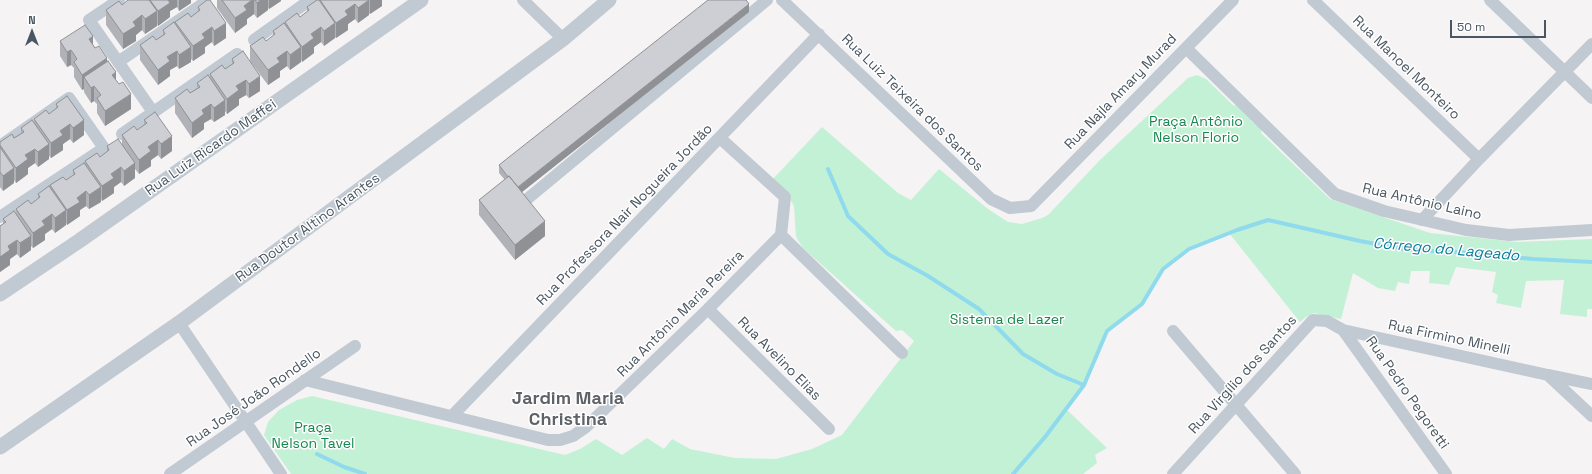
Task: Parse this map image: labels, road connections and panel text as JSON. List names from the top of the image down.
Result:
{
  "streets": {
    "street": [
      "Rua Manoel Monteiro",
      "Rua Najla Amary Murad",
      "Rua Luiz Teixeira dos Santos",
      "Rua Luiz Ricardo Maffei",
      "Rua Antônio Laino",
      "Rua Professora Nair Nogueira Jordão",
      "Rua Doutor Altino Arantes",
      "Rua Antônio Maria Pereira",
      "Rua Firmino Minelli",
      "Rua Avelino Elias",
      "Rua Virgílio dos Santos",
      "Rua Pedro Pegoretti",
      "Rua José João Rondello"
    ]
  },
  "crossings": [
    ["Rua Najla Amary Murad", "Rua Luiz Teixeira dos Santos"],
    ["Rua Najla Amary Murad", "Rua Antônio Laino"],
    ["Rua Luiz Teixeira dos Santos", "Rua Professora Nair Nogueira Jordão"],
    ["Rua Professora Nair Nogueira Jordão", "Rua Antônio Maria Pereira"],
    ["Rua Antônio Maria Pereira", "Rua Avelino Elias"],
    ["Rua Antônio Maria Pereira", "Rua José João Rondello"],
    ["Rua Firmino Minelli", "Rua Virgílio dos Santos"],
    ["Rua Firmino Minelli", "Rua Pedro Pegoretti"],
    ["Rua Virgílio dos Santos", "Rua Pedro Pegoretti"]
  ],
  "districts": ["Jardim Maria Christina"],
  "water": ["Córrego do Lageado"],
  "parks": ["Praça Antônio Nelson Florio", "Sistema de Lazer", "Praça Nelson Tavel"],
  "scale_bar": "50 m",
  "north": "top"
}
